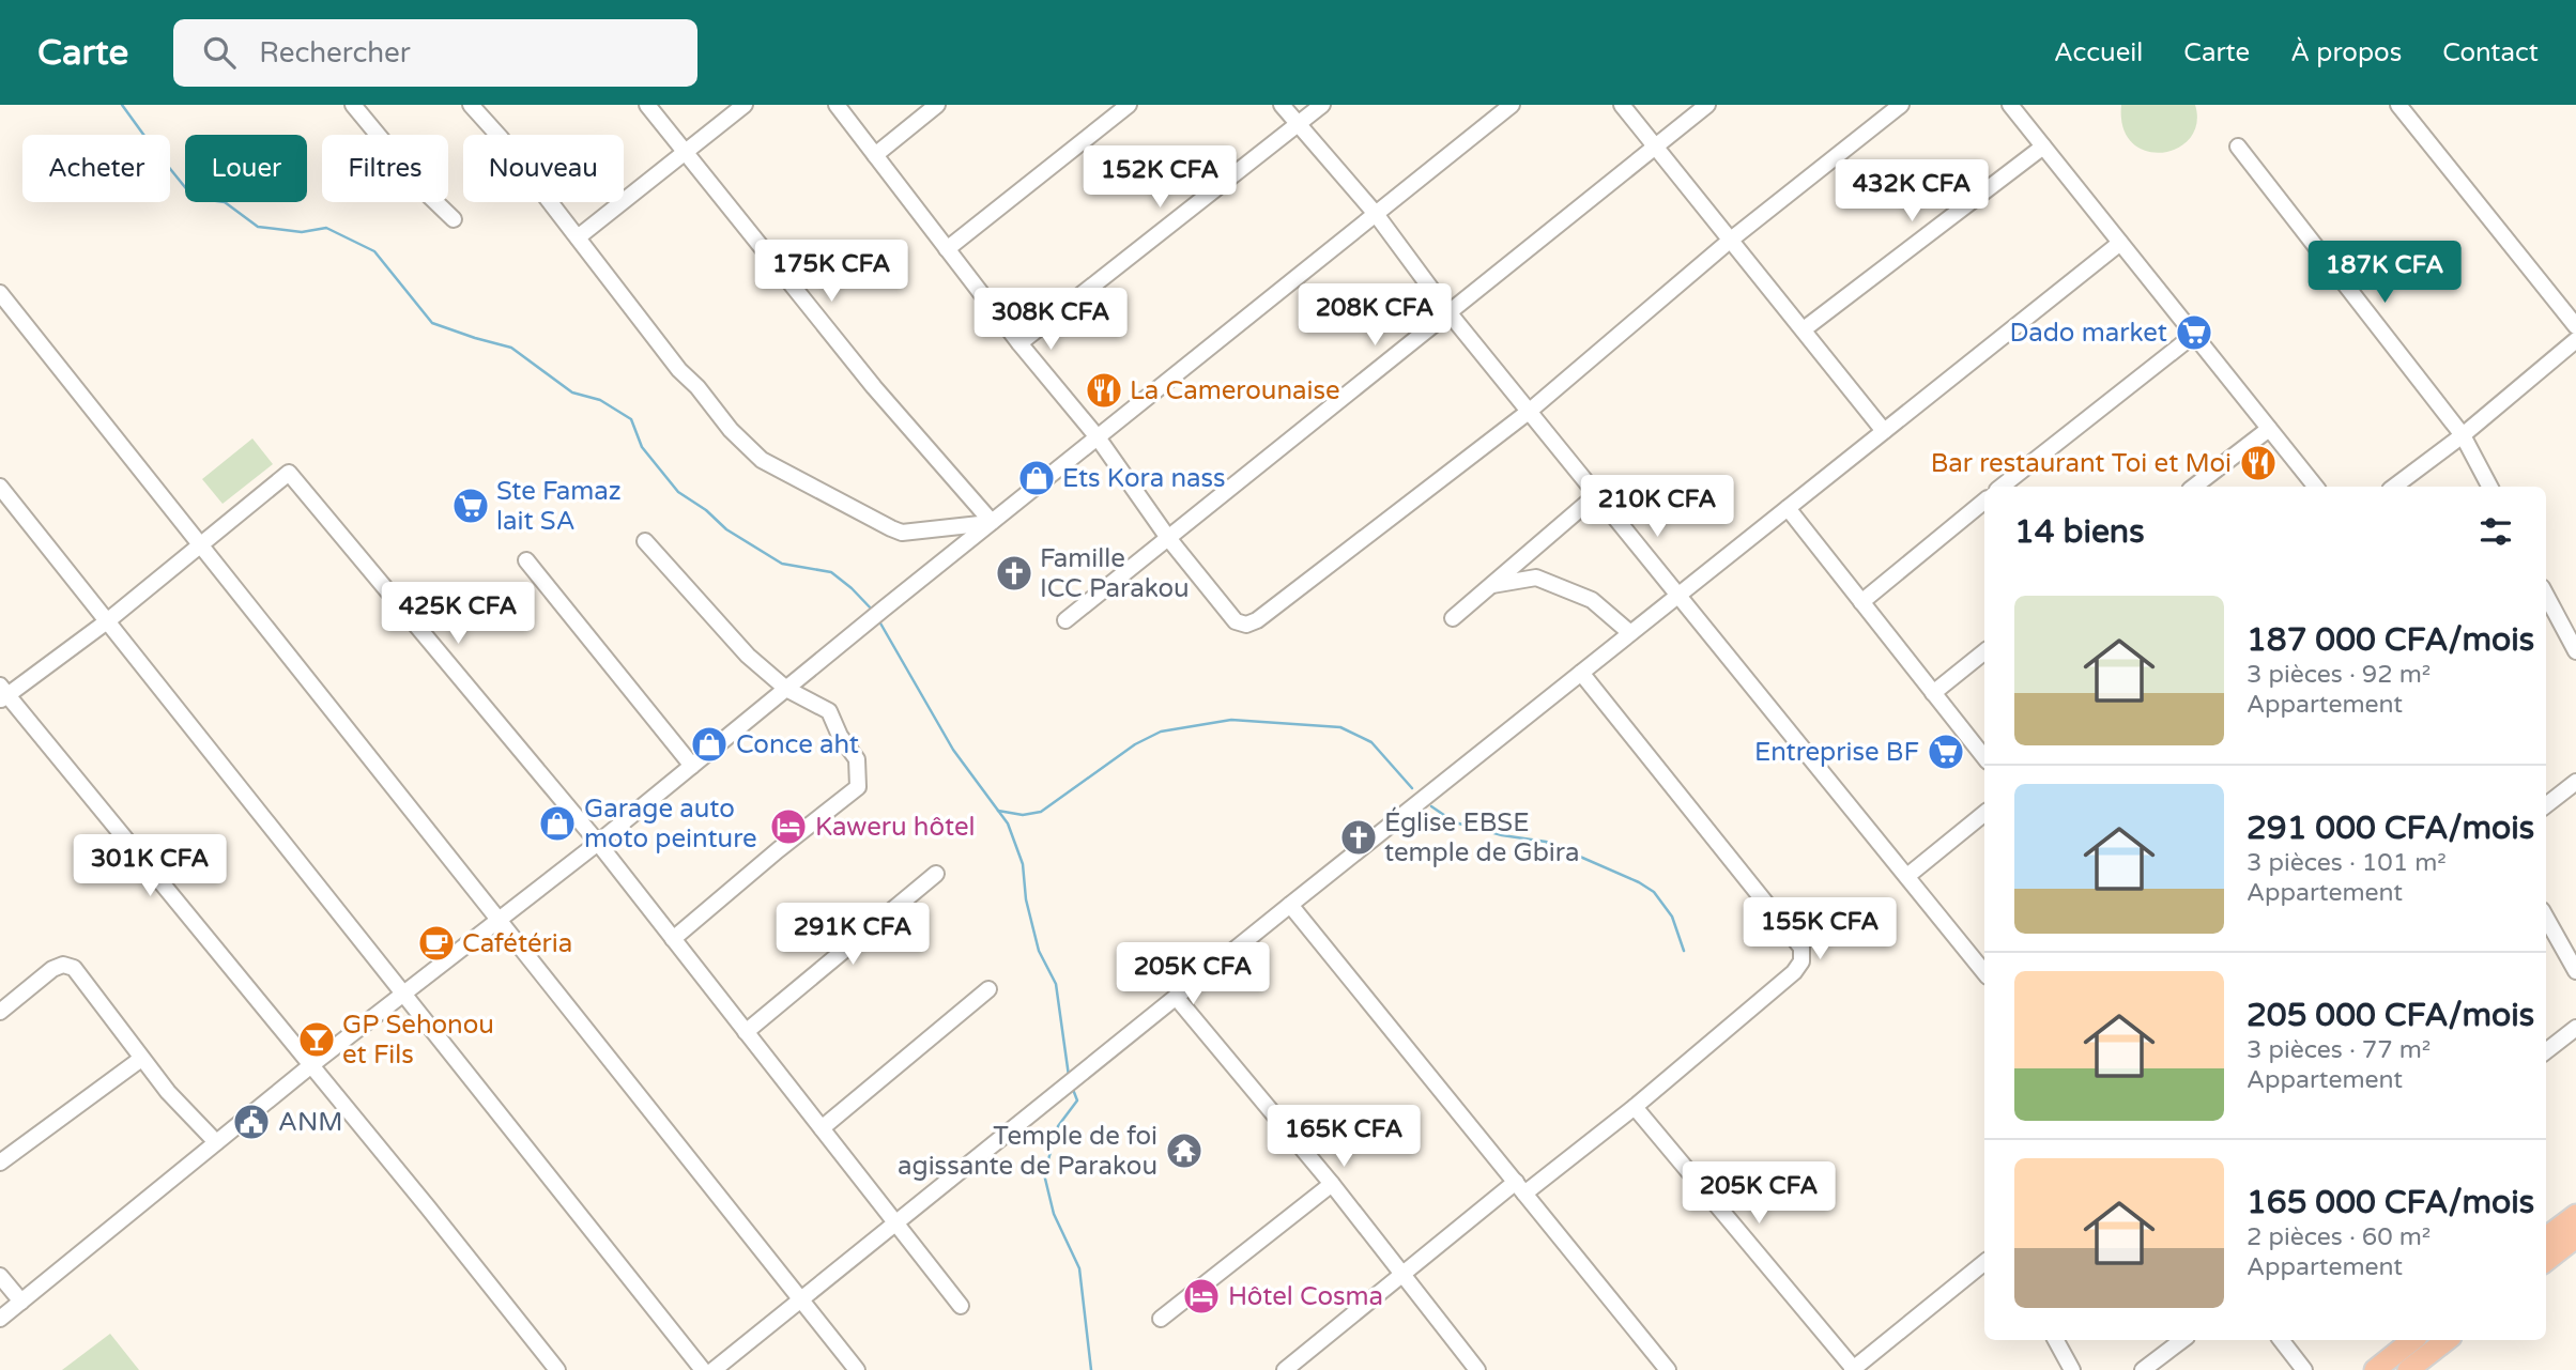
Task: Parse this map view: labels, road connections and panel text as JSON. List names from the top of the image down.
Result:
{
  "places": {
    "supermarket": ["Dado market", "Ste Famaz lait SA", "Entreprise BF"],
    "restaurant": ["La Camerounaise", "Bar restaurant Toi et Moi"],
    "shop": ["Ets Kora nass", "Conce aht", "Garage auto moto peinture"],
    "church": ["Famille ICC Parakou", "Église EBSE temple de Gbira"],
    "hotel": ["Kaweru hôtel", "Hôtel Cosma"],
    "cafe": ["Cafétéria"],
    "bar": ["GP Sehonou et Fils"],
    "public building": ["ANM"],
    "temple": ["Temple de foi agissante de Parakou"]
  },
  "page": {
    "header": "Carte",
    "search": "Rechercher",
    "nav": [
      "Accueil",
      "Carte",
      "À propos",
      "Contact"
    ],
    "chip": [
      "Acheter",
      "Louer",
      "Filtres",
      "Nouveau"
    ],
    "price": [
      "152K CFA",
      "432K CFA",
      "175K CFA",
      "187K CFA",
      "208K CFA",
      "308K CFA",
      "210K CFA",
      "425K CFA",
      "301K CFA",
      "155K CFA",
      "291K CFA",
      "205K CFA",
      "165K CFA",
      "205K CFA"
    ],
    "heading": "14 biens",
    "list": [
      {
        "name": "187 000 CFA/mois",
        "note": "3 pièces · 92 m² · Appartement"
      },
      {
        "name": "291 000 CFA/mois",
        "note": "3 pièces · 101 m² · Appartement"
      },
      {
        "name": "205 000 CFA/mois",
        "note": "3 pièces · 77 m² · Appartement"
      },
      {
        "name": "165 000 CFA/mois",
        "note": "2 pièces · 60 m² · Appartement"
      }
    ]
  }
}
